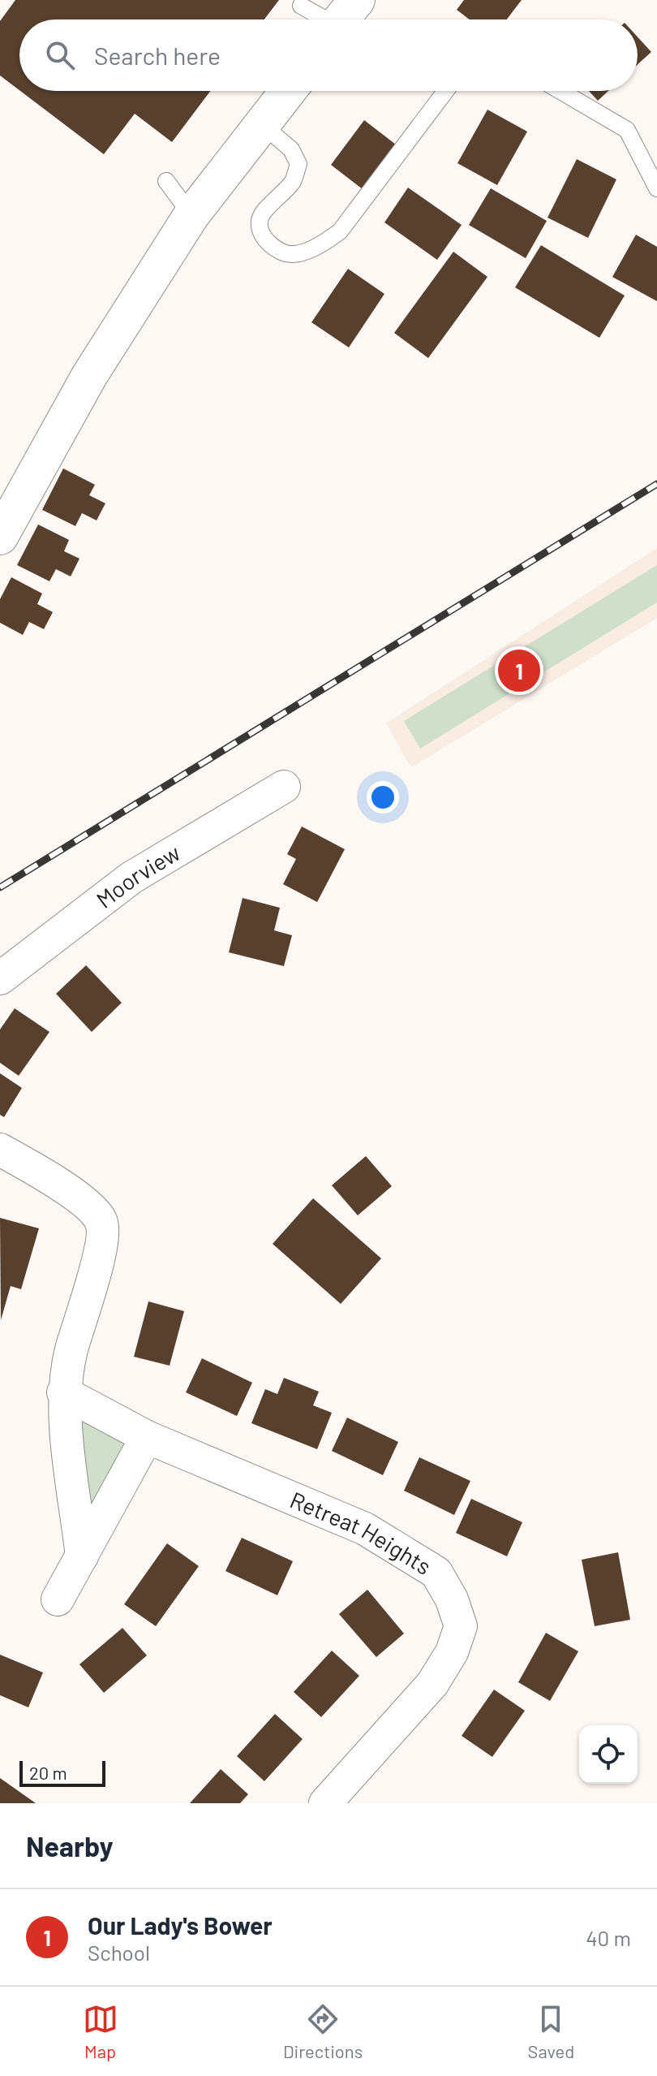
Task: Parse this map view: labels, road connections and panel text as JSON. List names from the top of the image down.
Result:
{
  "streets": {
    "street": ["Moorview", "Retreat Heights"]
  },
  "scale_bar": "20 m",
  "page": {
    "search": "Search here",
    "pins": "1",
    "scale": "20 m",
    "heading": "Nearby",
    "list": [
      {
        "mark": "1",
        "name": "Our Lady's Bower",
        "note": "School",
        "value": "40 m"
      }
    ],
    "nav": ["Map", "Directions", "Saved"]
  }
}
